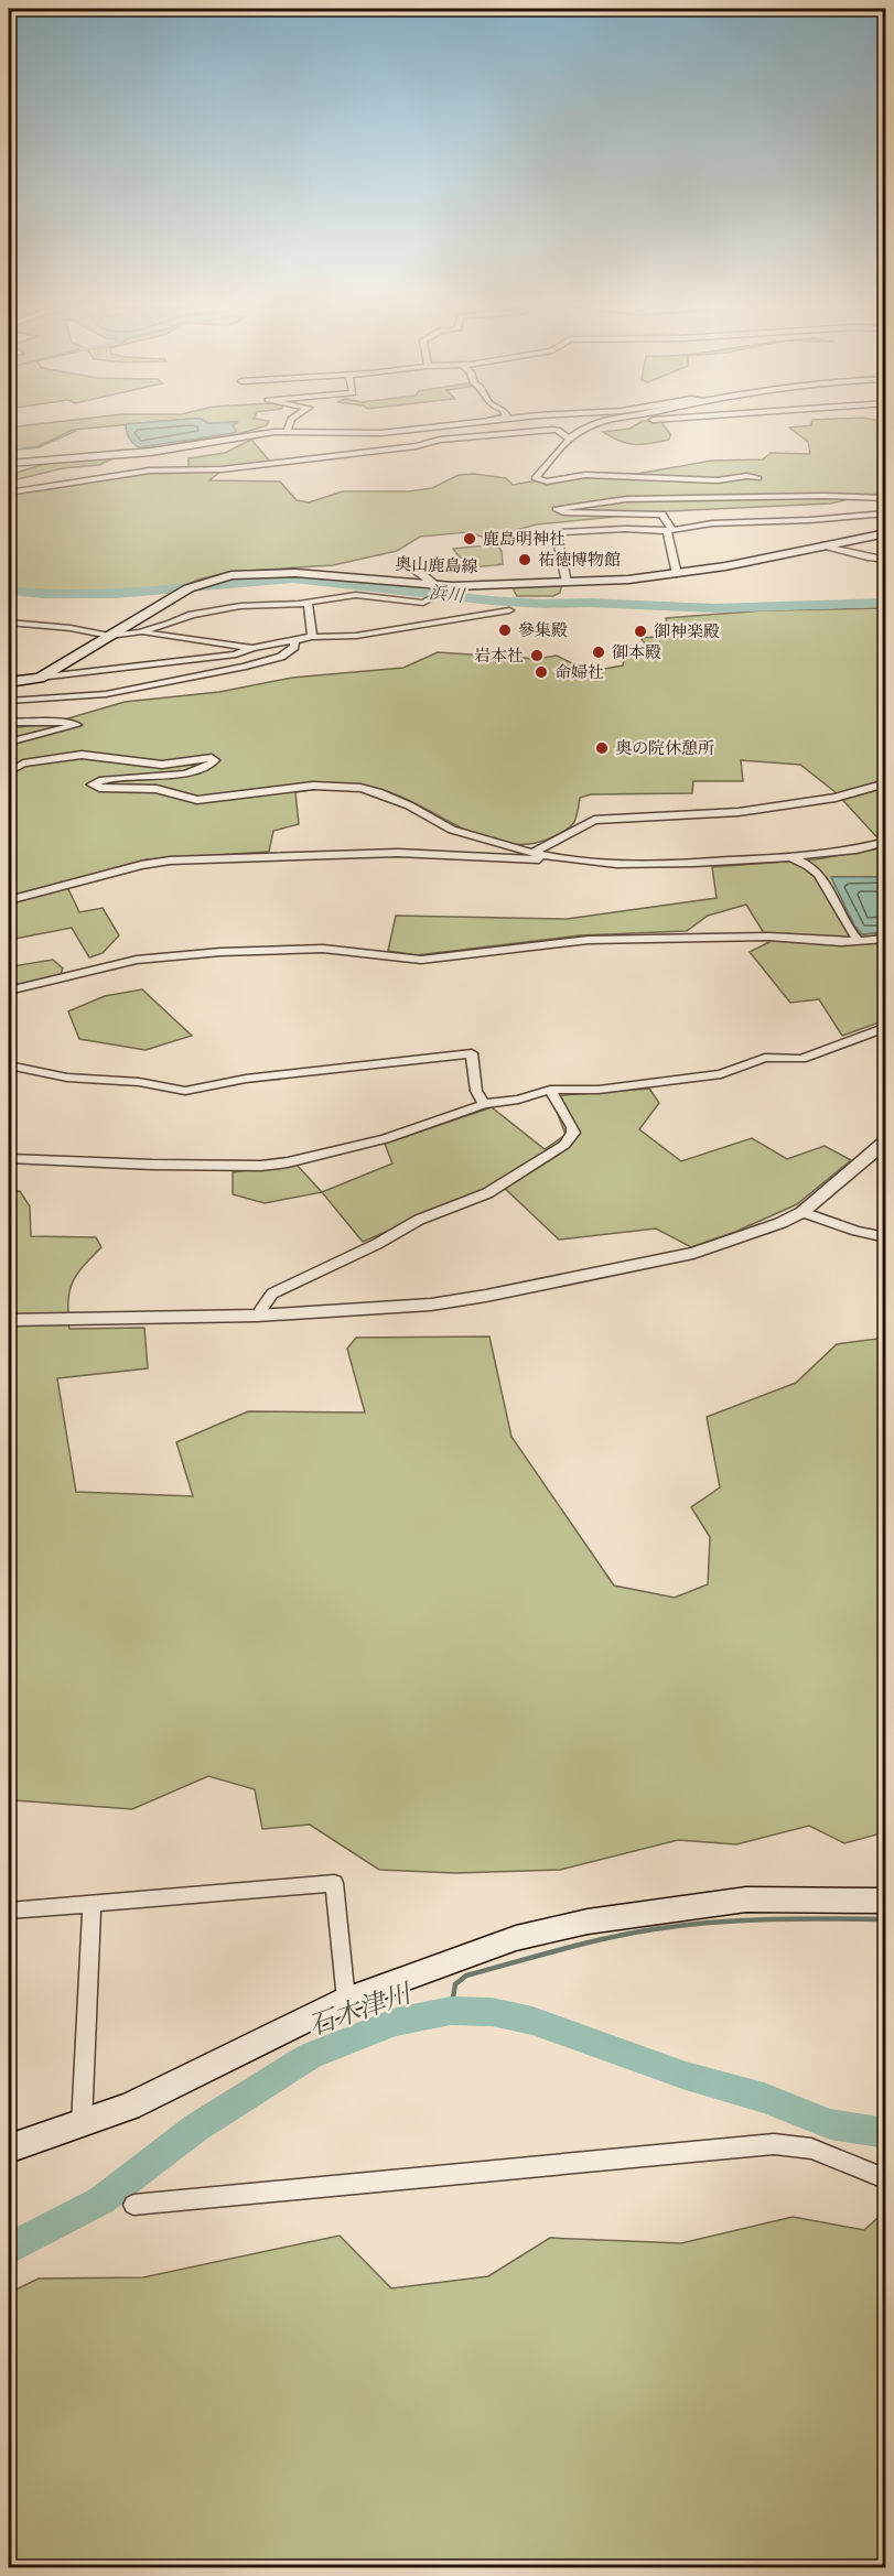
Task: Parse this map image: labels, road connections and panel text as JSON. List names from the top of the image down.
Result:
{
  "streets": {
    "main road": ["奥山鹿島線"]
  },
  "water": ["浜川", "石木津川"],
  "places": [
    "鹿島明神社",
    "祐徳博物館",
    "參集殿",
    "御神楽殿",
    "御本殿",
    "岩本社",
    "命婦社",
    "奥の院休憩所"
  ]
}
